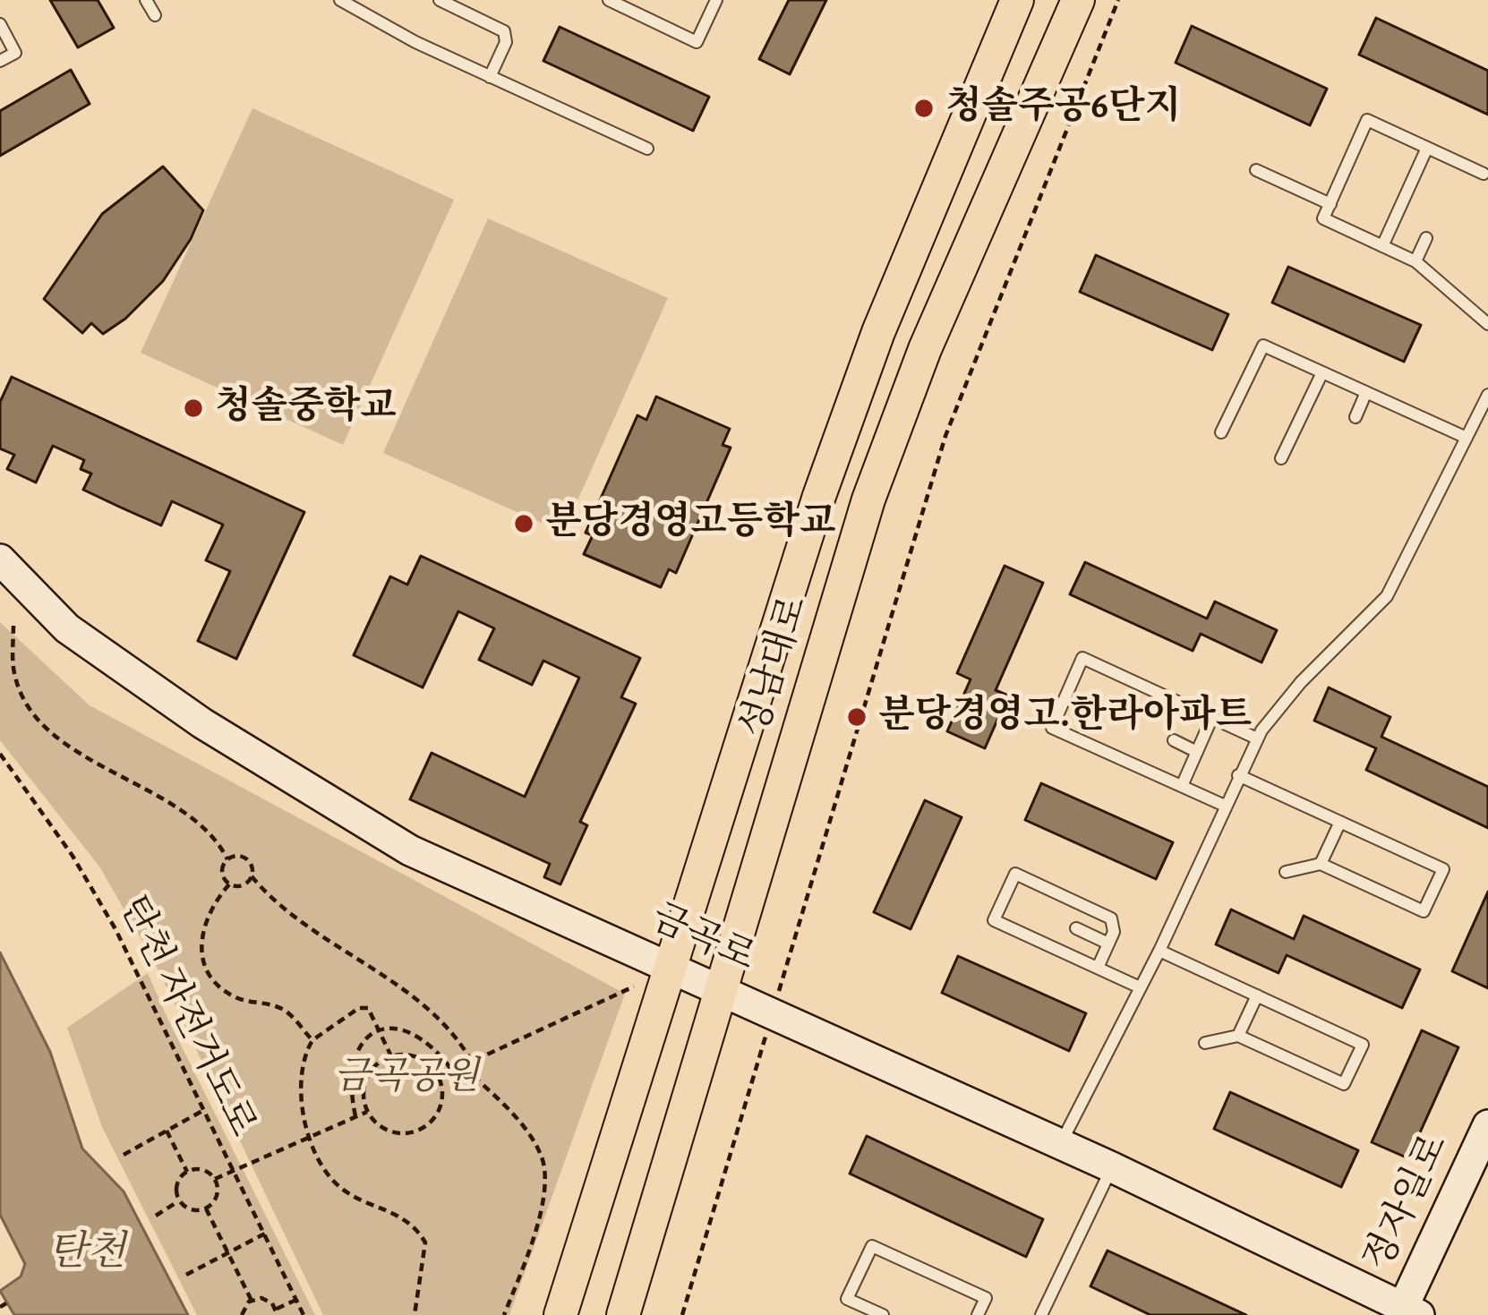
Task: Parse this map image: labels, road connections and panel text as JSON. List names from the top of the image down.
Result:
{
  "streets": {
    "main road": ["성남대로", "금곡로", "정자일로"],
    "path": ["탄천 자전거도로"]
  },
  "crossings": [
    ["성남대로", "금곡로"],
    ["금곡로", "정자일로"]
  ],
  "water": ["탄천"],
  "parks": ["금곡공원"],
  "places": [
    "청솔주공6단지",
    "청솔중학교",
    "분당경영고등학교",
    "분당경영고.한라아파트"
  ]
}
